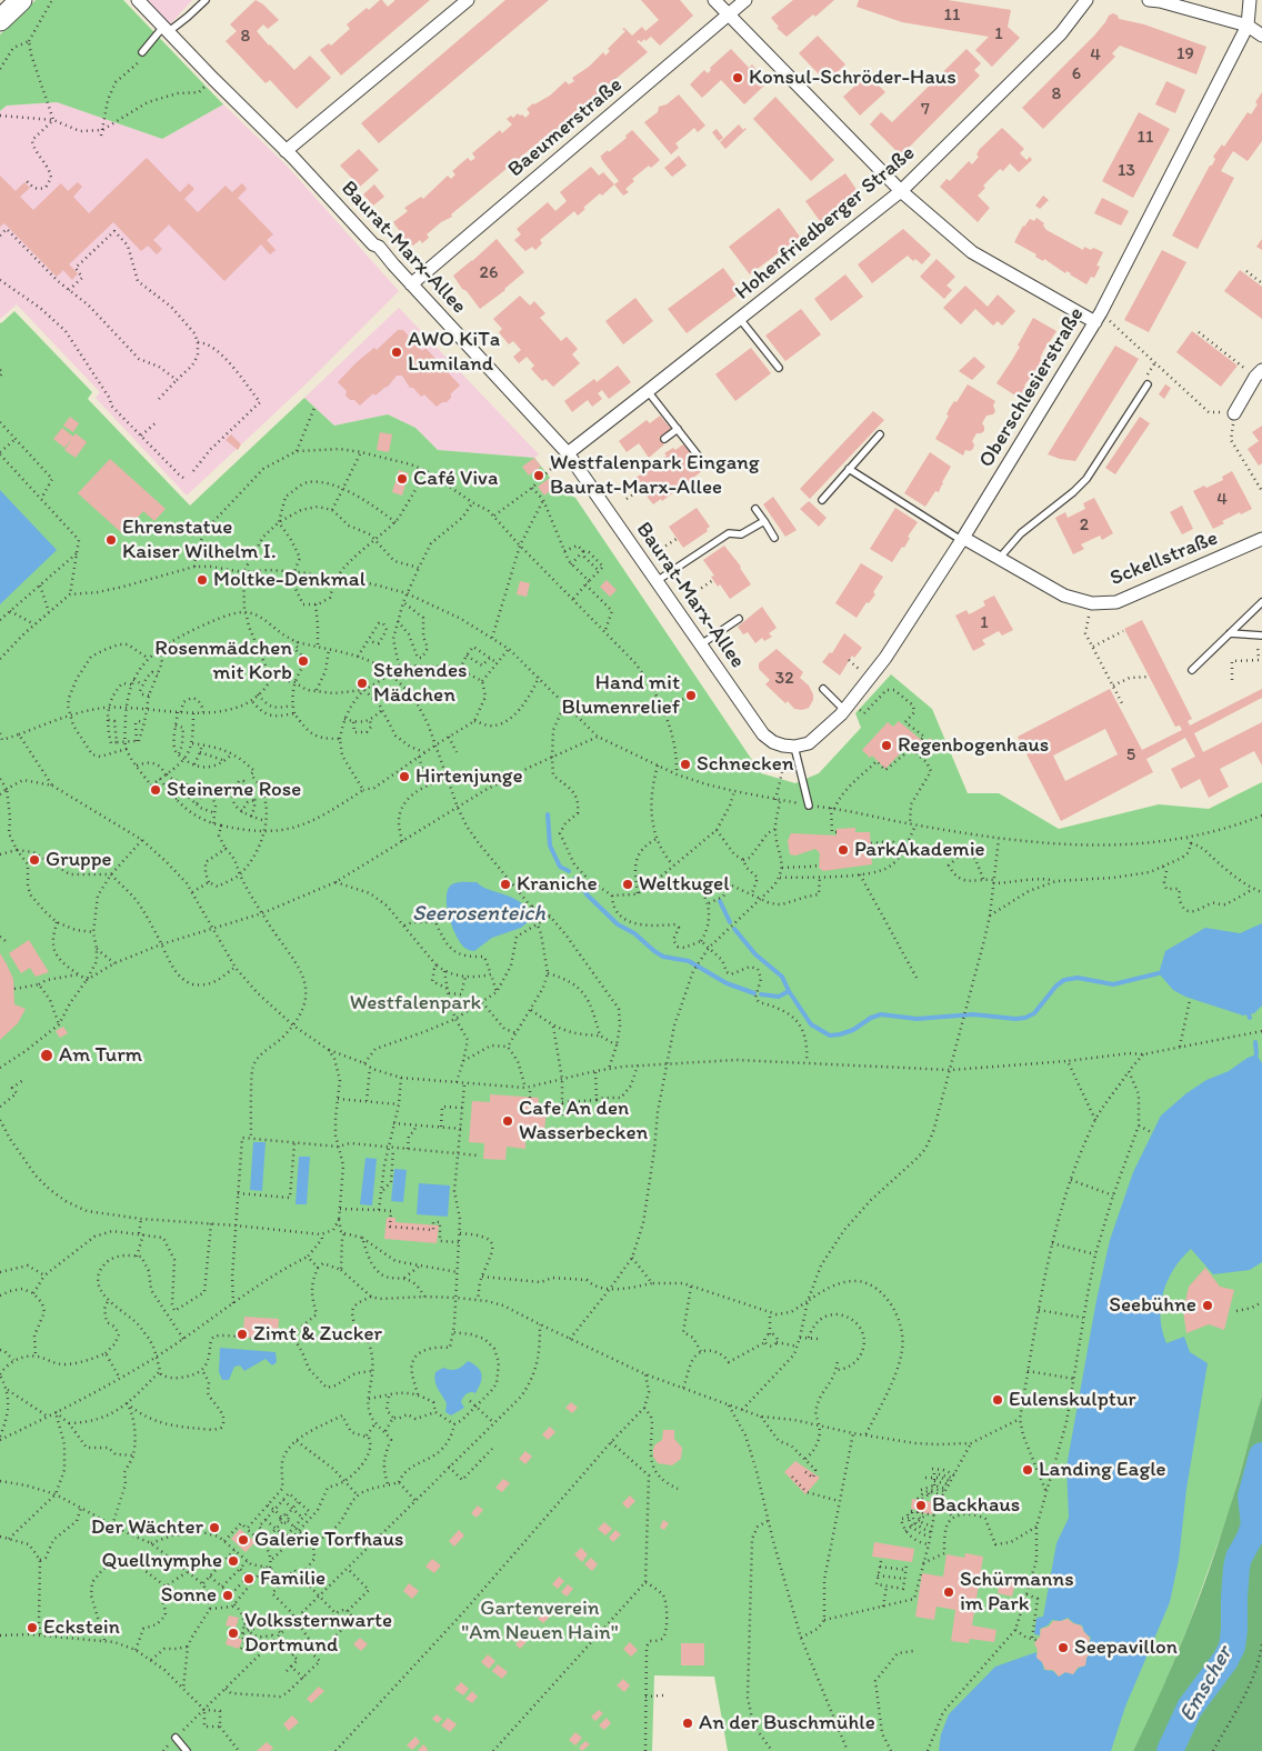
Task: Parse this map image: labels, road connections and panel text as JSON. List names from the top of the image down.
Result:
{
  "streets": {
    "street": [
      "Baeumerstraße",
      "Hohenfriedberger Straße",
      "Baurat-Marx-Allee",
      "Oberschlesierstraße",
      "Sckellstraße"
    ]
  },
  "crossings": [
    ["Baeumerstraße", "Baurat-Marx-Allee"],
    ["Hohenfriedberger Straße", "Baurat-Marx-Allee"],
    ["Baurat-Marx-Allee", "Oberschlesierstraße"],
    ["Oberschlesierstraße", "Sckellstraße"]
  ],
  "water": ["Seerosenteich", "Emscher"],
  "parks": ["Westfalenpark", "Gartenverein \"Am Neuen Hain\""],
  "places": [
    "Konsul-Schröder-Haus",
    "AWO KiTa Lumiland",
    "Westfalenpark Eingang Baurat-Marx-Allee",
    "Café Viva",
    "Ehrenstatue Kaiser Wilhelm I.",
    "Moltke-Denkmal",
    "Rosenmädchen mit Korb",
    "Stehendes Mädchen",
    "Hand mit Blumenrelief",
    "Regenbogenhaus",
    "Schnecken",
    "Hirtenjunge",
    "Steinerne Rose",
    "ParkAkademie",
    "Gruppe",
    "Kraniche",
    "Weltkugel",
    "Am Turm",
    "Cafe An den Wasserbecken",
    "Seebühne",
    "Zimt & Zucker",
    "Eulenskulptur",
    "Landing Eagle",
    "Backhaus",
    "Der Wächter",
    "Galerie Torfhaus",
    "Quellnymphe",
    "Familie",
    "Schürmanns im Park",
    "Sonne",
    "Eckstein",
    "Volkssternwarte Dortmund",
    "Seepavillon",
    "An der Buschmühle"
  ],
  "house_numbers": [
    "11",
    "1",
    "8",
    "19",
    "4",
    "6",
    "8",
    "7",
    "11",
    "13",
    "26",
    "4",
    "2",
    "1",
    "32",
    "5"
  ]
}
